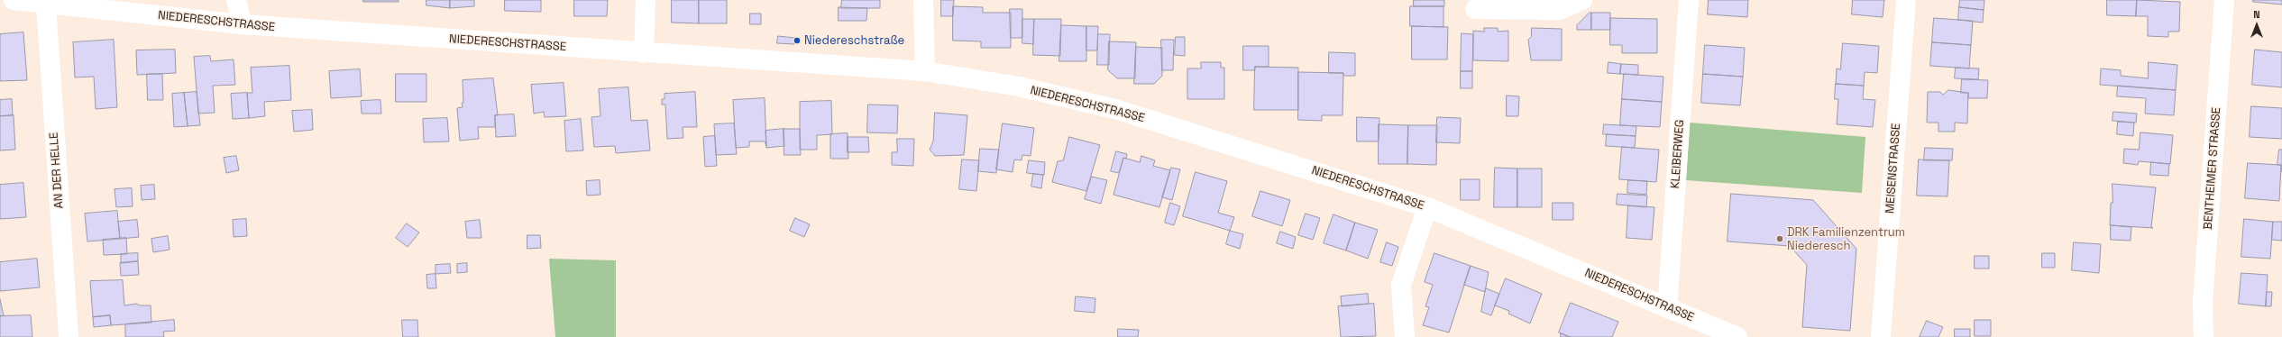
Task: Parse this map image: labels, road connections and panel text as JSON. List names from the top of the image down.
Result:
{
  "streets": {
    "street": [
      "NIEDERESCHSTRASSE",
      "KLEIBERWEG",
      "MEISENSTRASSE",
      "BENTHEIMER STRASSE",
      "AN DER HELLE"
    ]
  },
  "crossings": [
    ["NIEDERESCHSTRASSE", "KLEIBERWEG"],
    ["NIEDERESCHSTRASSE", "AN DER HELLE"]
  ],
  "places": ["Niedereschstraße", "DRK Familienzentrum Niederesch"],
  "north": "top"
}
